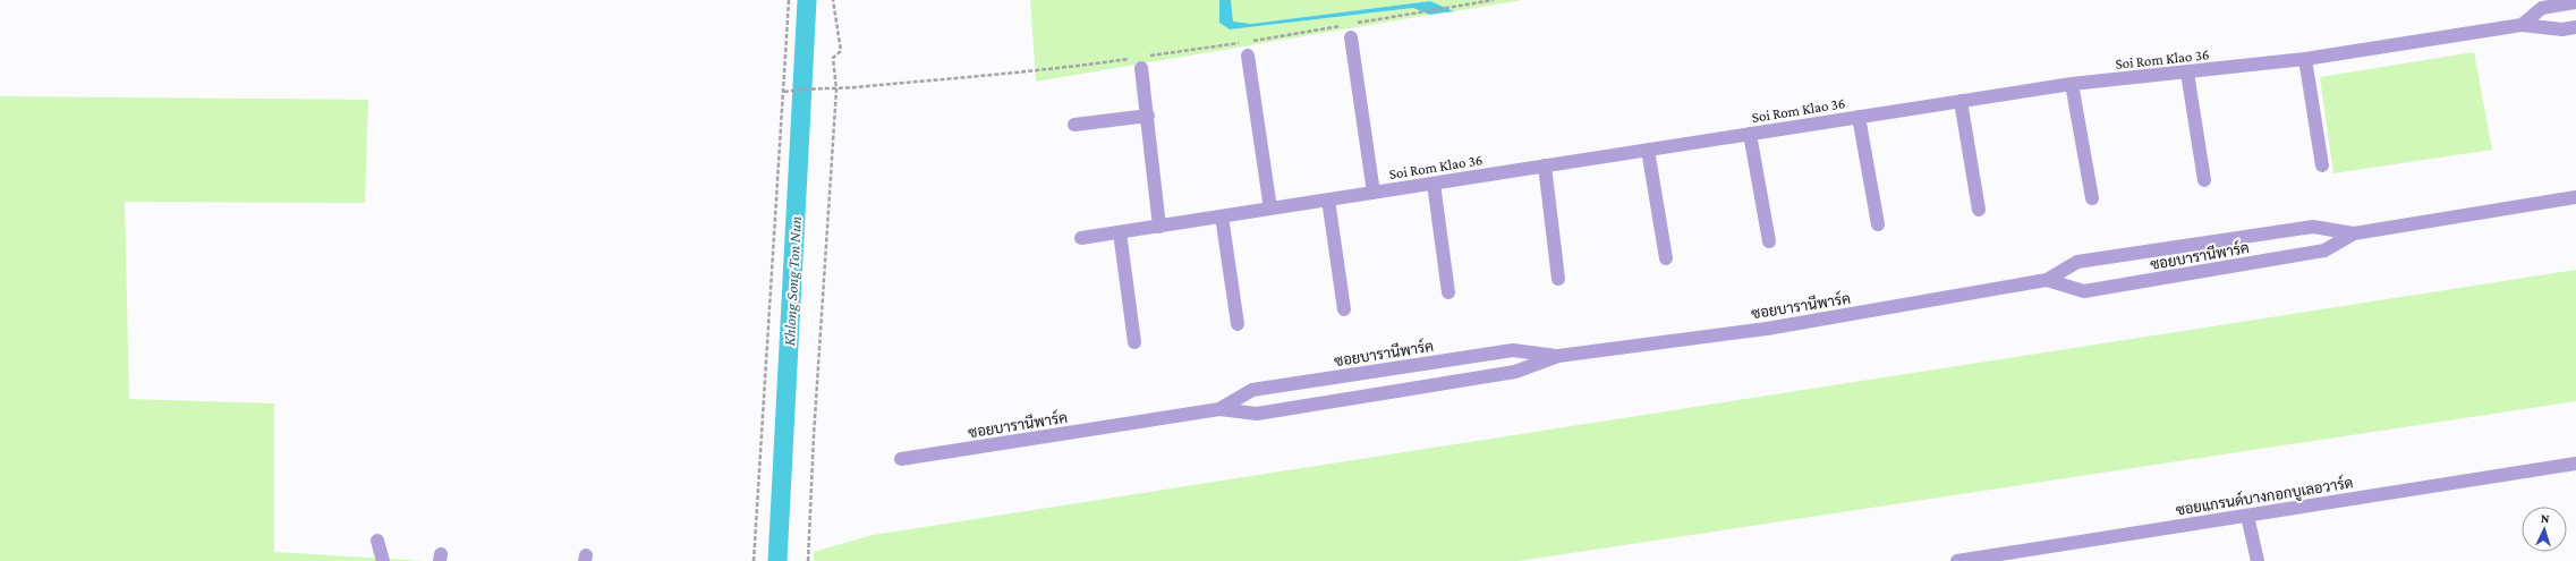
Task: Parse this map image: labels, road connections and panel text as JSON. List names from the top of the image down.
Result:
{
  "streets": {
    "street": ["Soi Rom Klao 36", "ซอยบารานีพาร์ค", "ซอยแกรนด์บางกอกบูเลอวาร์ด"]
  },
  "water": ["Khlong Song Ton Nun"],
  "north": "top"
}
